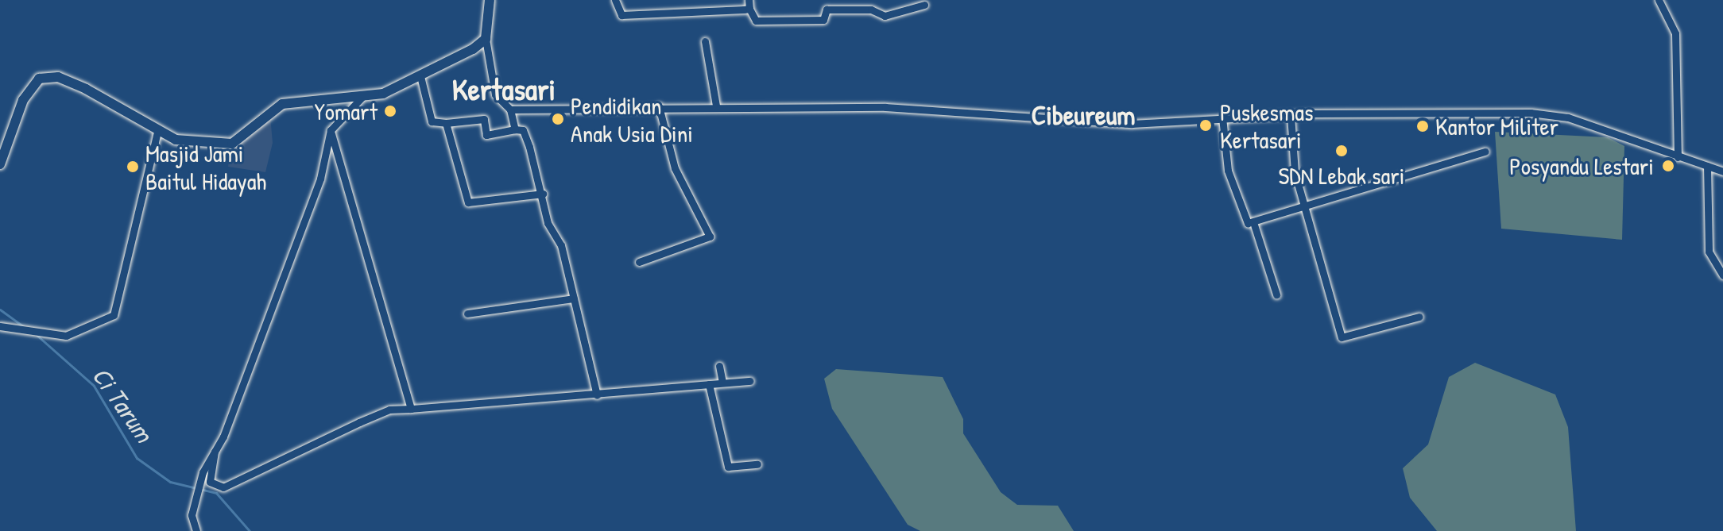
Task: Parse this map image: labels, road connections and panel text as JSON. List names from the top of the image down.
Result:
{
  "districts": ["Kertasari", "Cibeureum"],
  "water": ["Ci Tarum"],
  "places": [
    "Yomart",
    "Pendidikan Anak Usia Dini",
    "Puskesmas Kertasari",
    "Kantor Militer",
    "SDN Lebak sari",
    "Posyandu Lestari",
    "Masjid Jami Baitul Hidayah"
  ]
}
